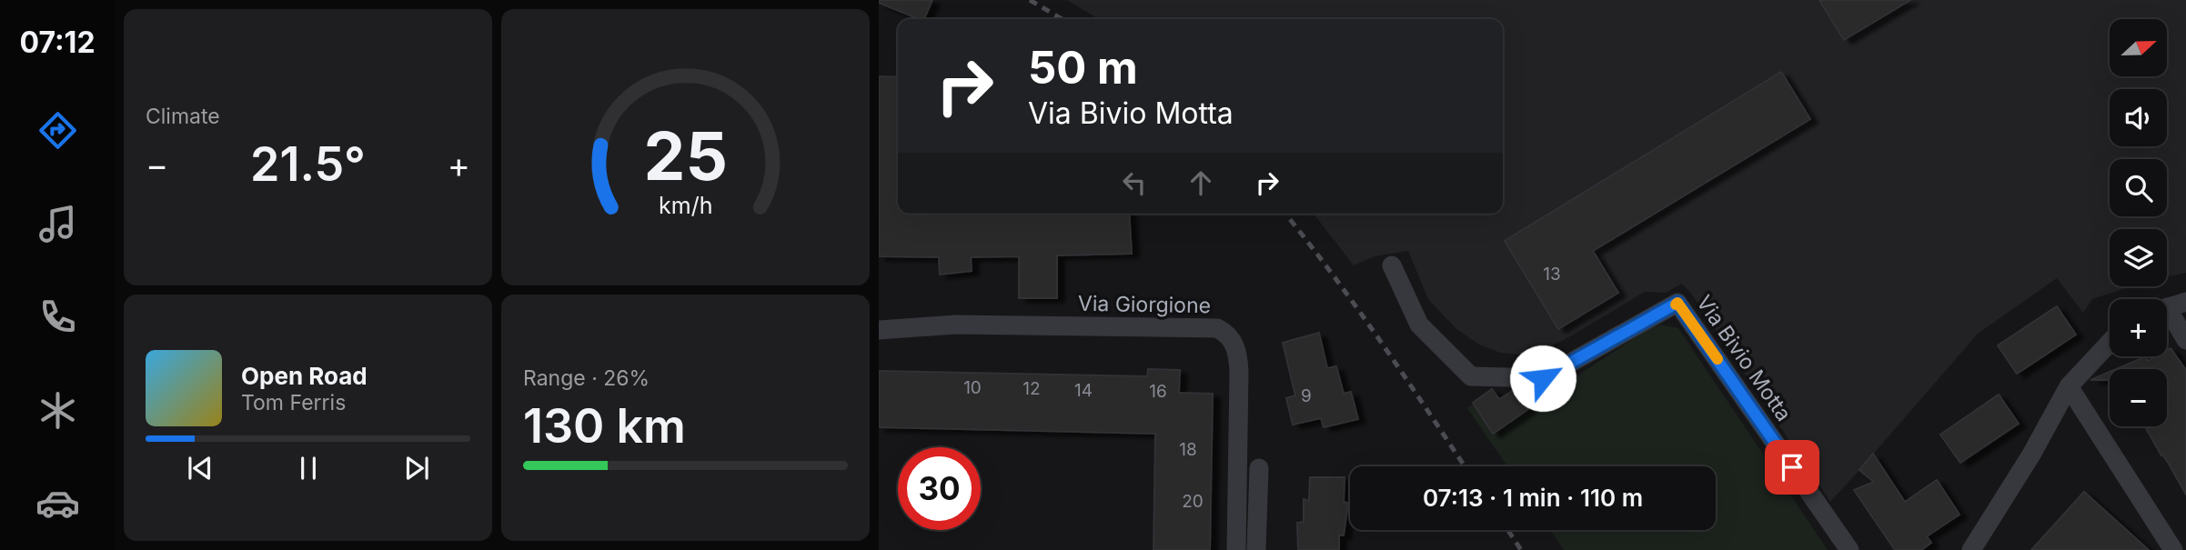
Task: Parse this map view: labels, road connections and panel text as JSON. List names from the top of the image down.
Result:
{
  "streets": {
    "street": ["Via Giorgione", "Via Bivio Motta"]
  },
  "house_numbers": [
    "13",
    "10",
    "12",
    "14",
    "16",
    "9",
    "18",
    "20"
  ],
  "north": "right",
  "page": {
    "tabs": "07:12",
    "tile": [
      "Climate",
      ["Range · 26%", "130 km"]
    ],
    "map_buttons": ["+", "−"],
    "turn": ["50 m", "Via Bivio Motta"],
    "heat": ["−", "21.5°", "+"],
    "song": ["Open Road", "Tom Ferris"],
    "limit": "30",
    "trip": "07:13 · 1 min · 110 m",
    "gauge": ["25", "km/h"]
  }
}
